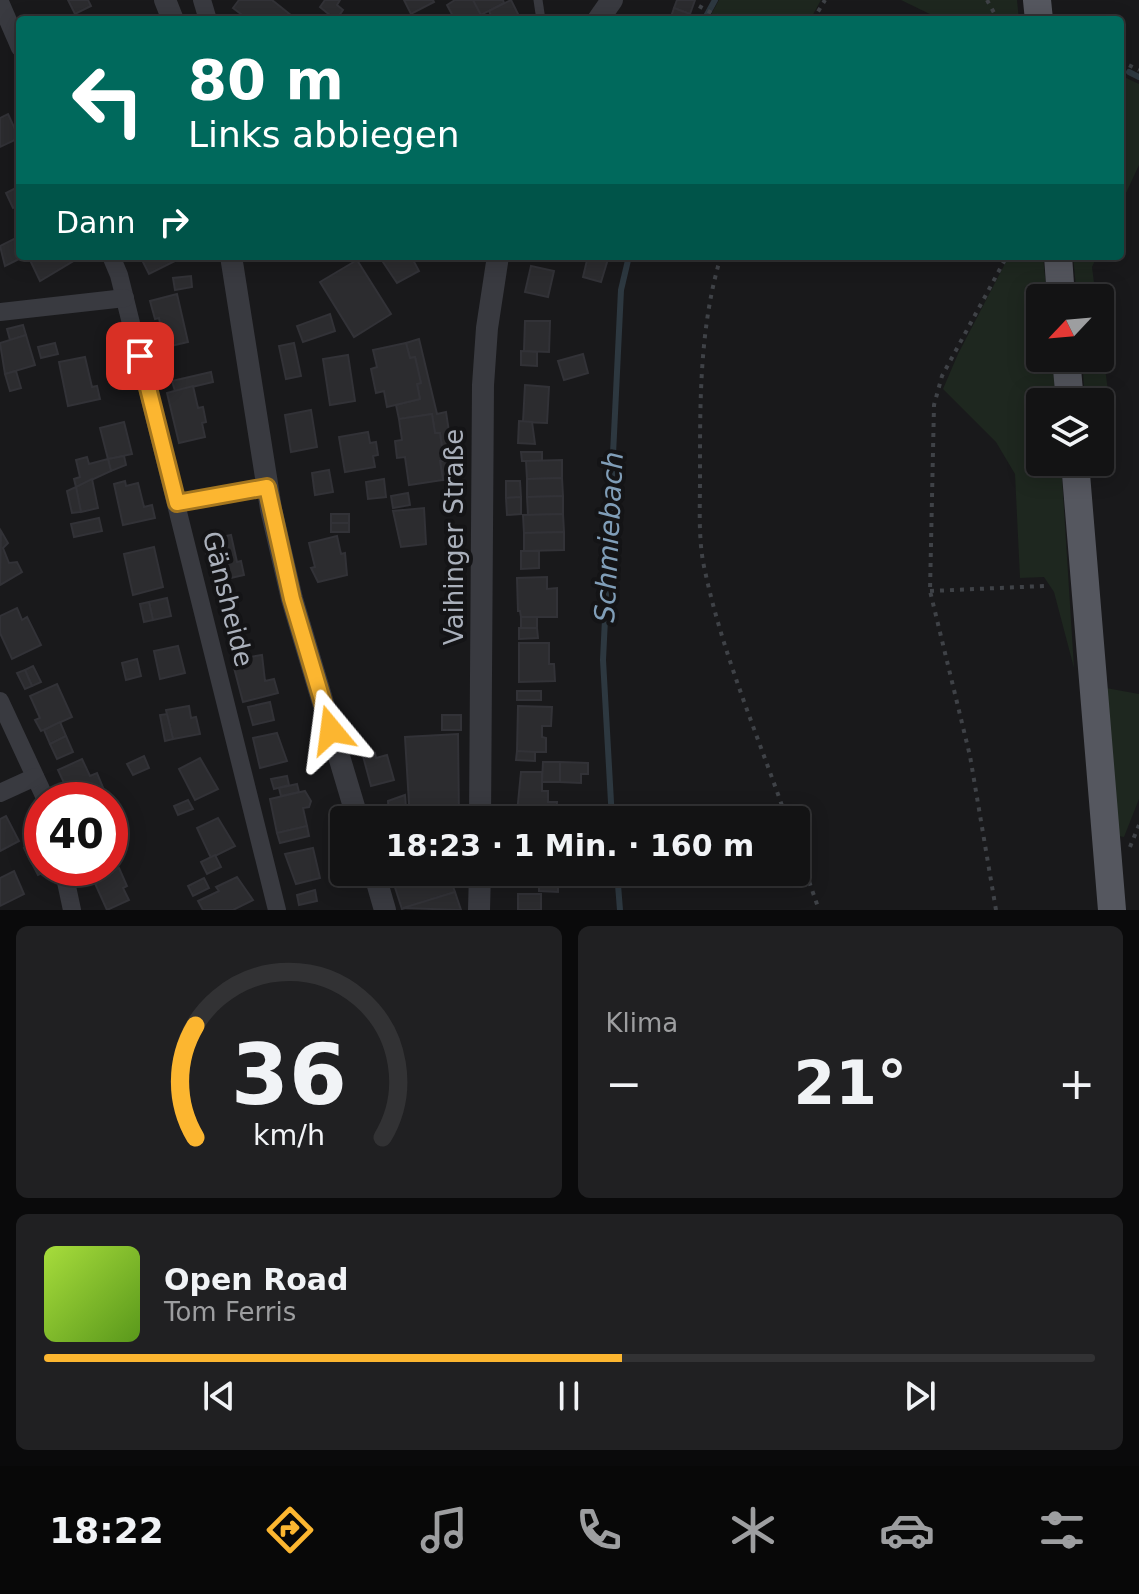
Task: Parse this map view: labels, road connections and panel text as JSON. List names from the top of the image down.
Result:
{
  "streets": {
    "street": ["Vaihinger Straße", "Gänsheide"]
  },
  "water": ["Schmiebach"],
  "north": "bottom left",
  "page": {
    "turn": ["80 m", "Links abbiegen"],
    "then": "Dann",
    "limit": "40",
    "trip": "18:23 · 1 Min. · 160 m",
    "tile": "Klima",
    "heat": ["−", "21°", "+"],
    "song": ["Open Road", "Tom Ferris"],
    "tabs": "18:22",
    "gauge": ["36", "km/h"]
  }
}
